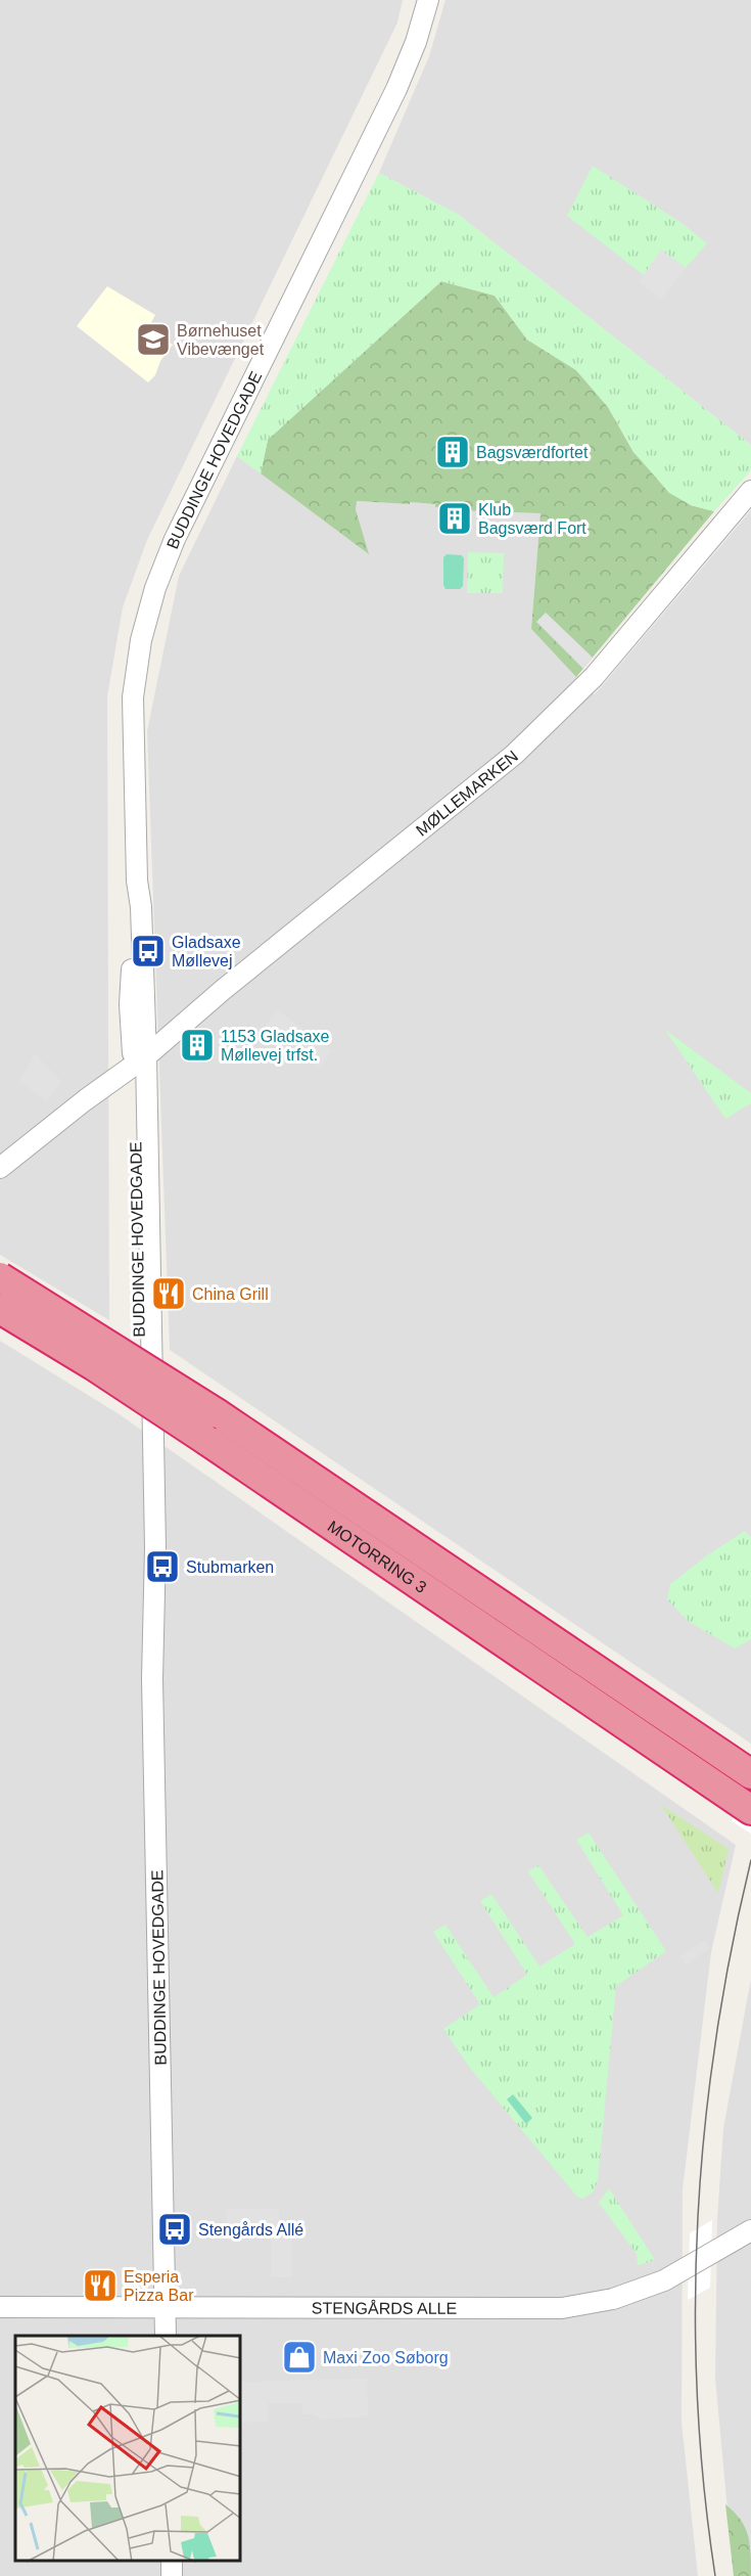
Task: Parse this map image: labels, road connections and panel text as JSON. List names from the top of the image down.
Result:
{
  "streets": {
    "highway": ["MOTORRING 3"],
    "street": ["BUDDINGE HOVEDGADE", "MØLLEMARKEN", "STENGÅRDS ALLE"]
  },
  "crossings": [
    ["BUDDINGE HOVEDGADE", "MØLLEMARKEN"],
    ["BUDDINGE HOVEDGADE", "STENGÅRDS ALLE"]
  ],
  "places": {
    "school or university": ["Børnehuset Vibevænget"],
    "building": ["Bagsværdfortet", "Klub Bagsværd Fort", "1153 Gladsaxe Møllevej trfst."],
    "bus stop": ["Gladsaxe Møllevej", "Stubmarken", "Stengårds Allé"],
    "restaurant": ["China Grill", "Esperia Pizza Bar"],
    "shop": ["Maxi Zoo Søborg"]
  }
}
